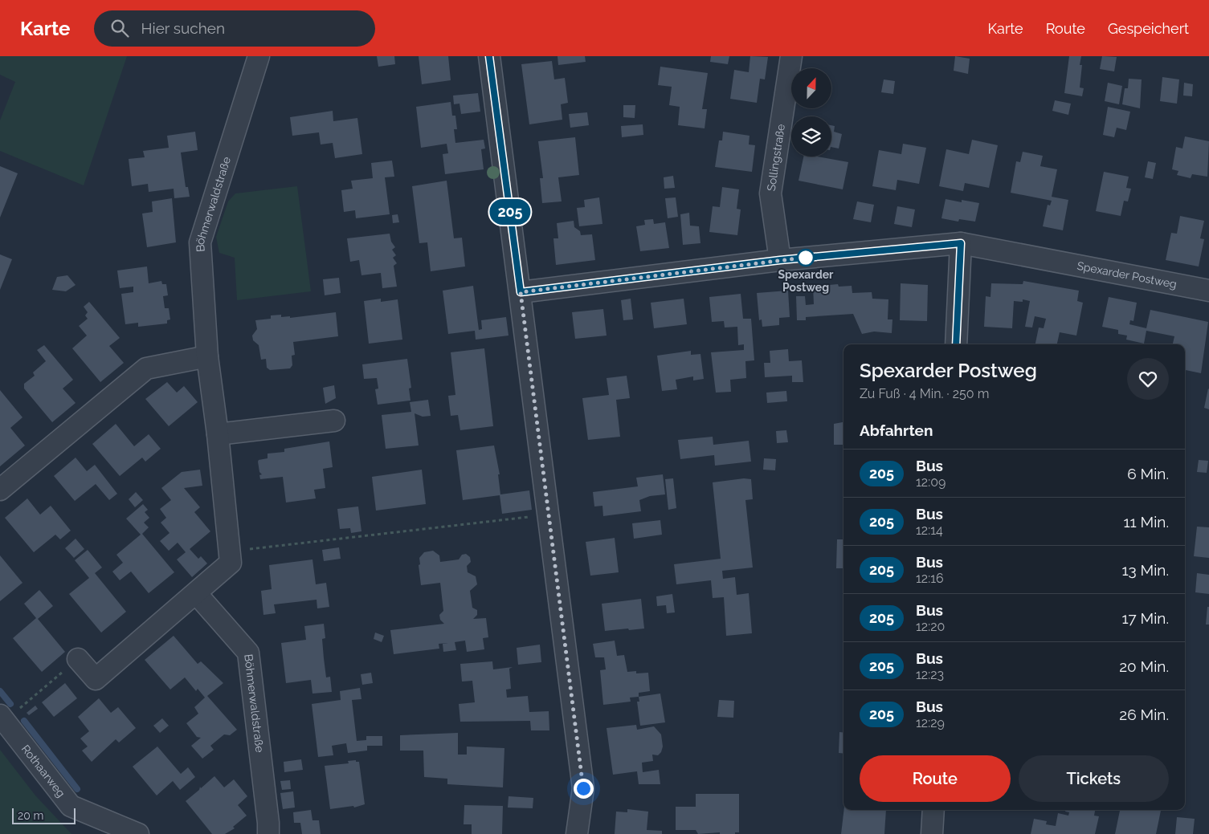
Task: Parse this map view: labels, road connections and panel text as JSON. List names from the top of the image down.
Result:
{
  "streets": {
    "street": [
      "Sollingstraße",
      "Böhmerwaldstraße",
      "Spexarder Postweg",
      "Rothaarweg"
    ]
  },
  "crossings": [
    ["Sollingstraße", "Spexarder Postweg"]
  ],
  "places": ["Spexarder Postweg"],
  "lines": ["bus line 205"],
  "scale_bar": "20 m",
  "north": "top",
  "page": {
    "header": "Karte",
    "search": "Hier suchen",
    "nav": ["Karte", "Route", "Gespeichert"],
    "on_map": "205",
    "heading": [
      ["Spexarder Postweg", "Zu Fuß · 4 Min. · 250 m"],
      "Abfahrten"
    ],
    "list": [
      {
        "mark": "205",
        "name": "Bus",
        "note": "12:09",
        "value": "6 Min."
      },
      {
        "mark": "205",
        "name": "Bus",
        "note": "12:14",
        "value": "11 Min."
      },
      {
        "mark": "205",
        "name": "Bus",
        "note": "12:16",
        "value": "13 Min."
      },
      {
        "mark": "205",
        "name": "Bus",
        "note": "12:20",
        "value": "17 Min."
      },
      {
        "mark": "205",
        "name": "Bus",
        "note": "12:23",
        "value": "20 Min."
      },
      {
        "mark": "205",
        "name": "Bus",
        "note": "12:29",
        "value": "26 Min."
      }
    ],
    "buttons": ["Route", "Tickets"],
    "scale": "20 m"
  }
}
